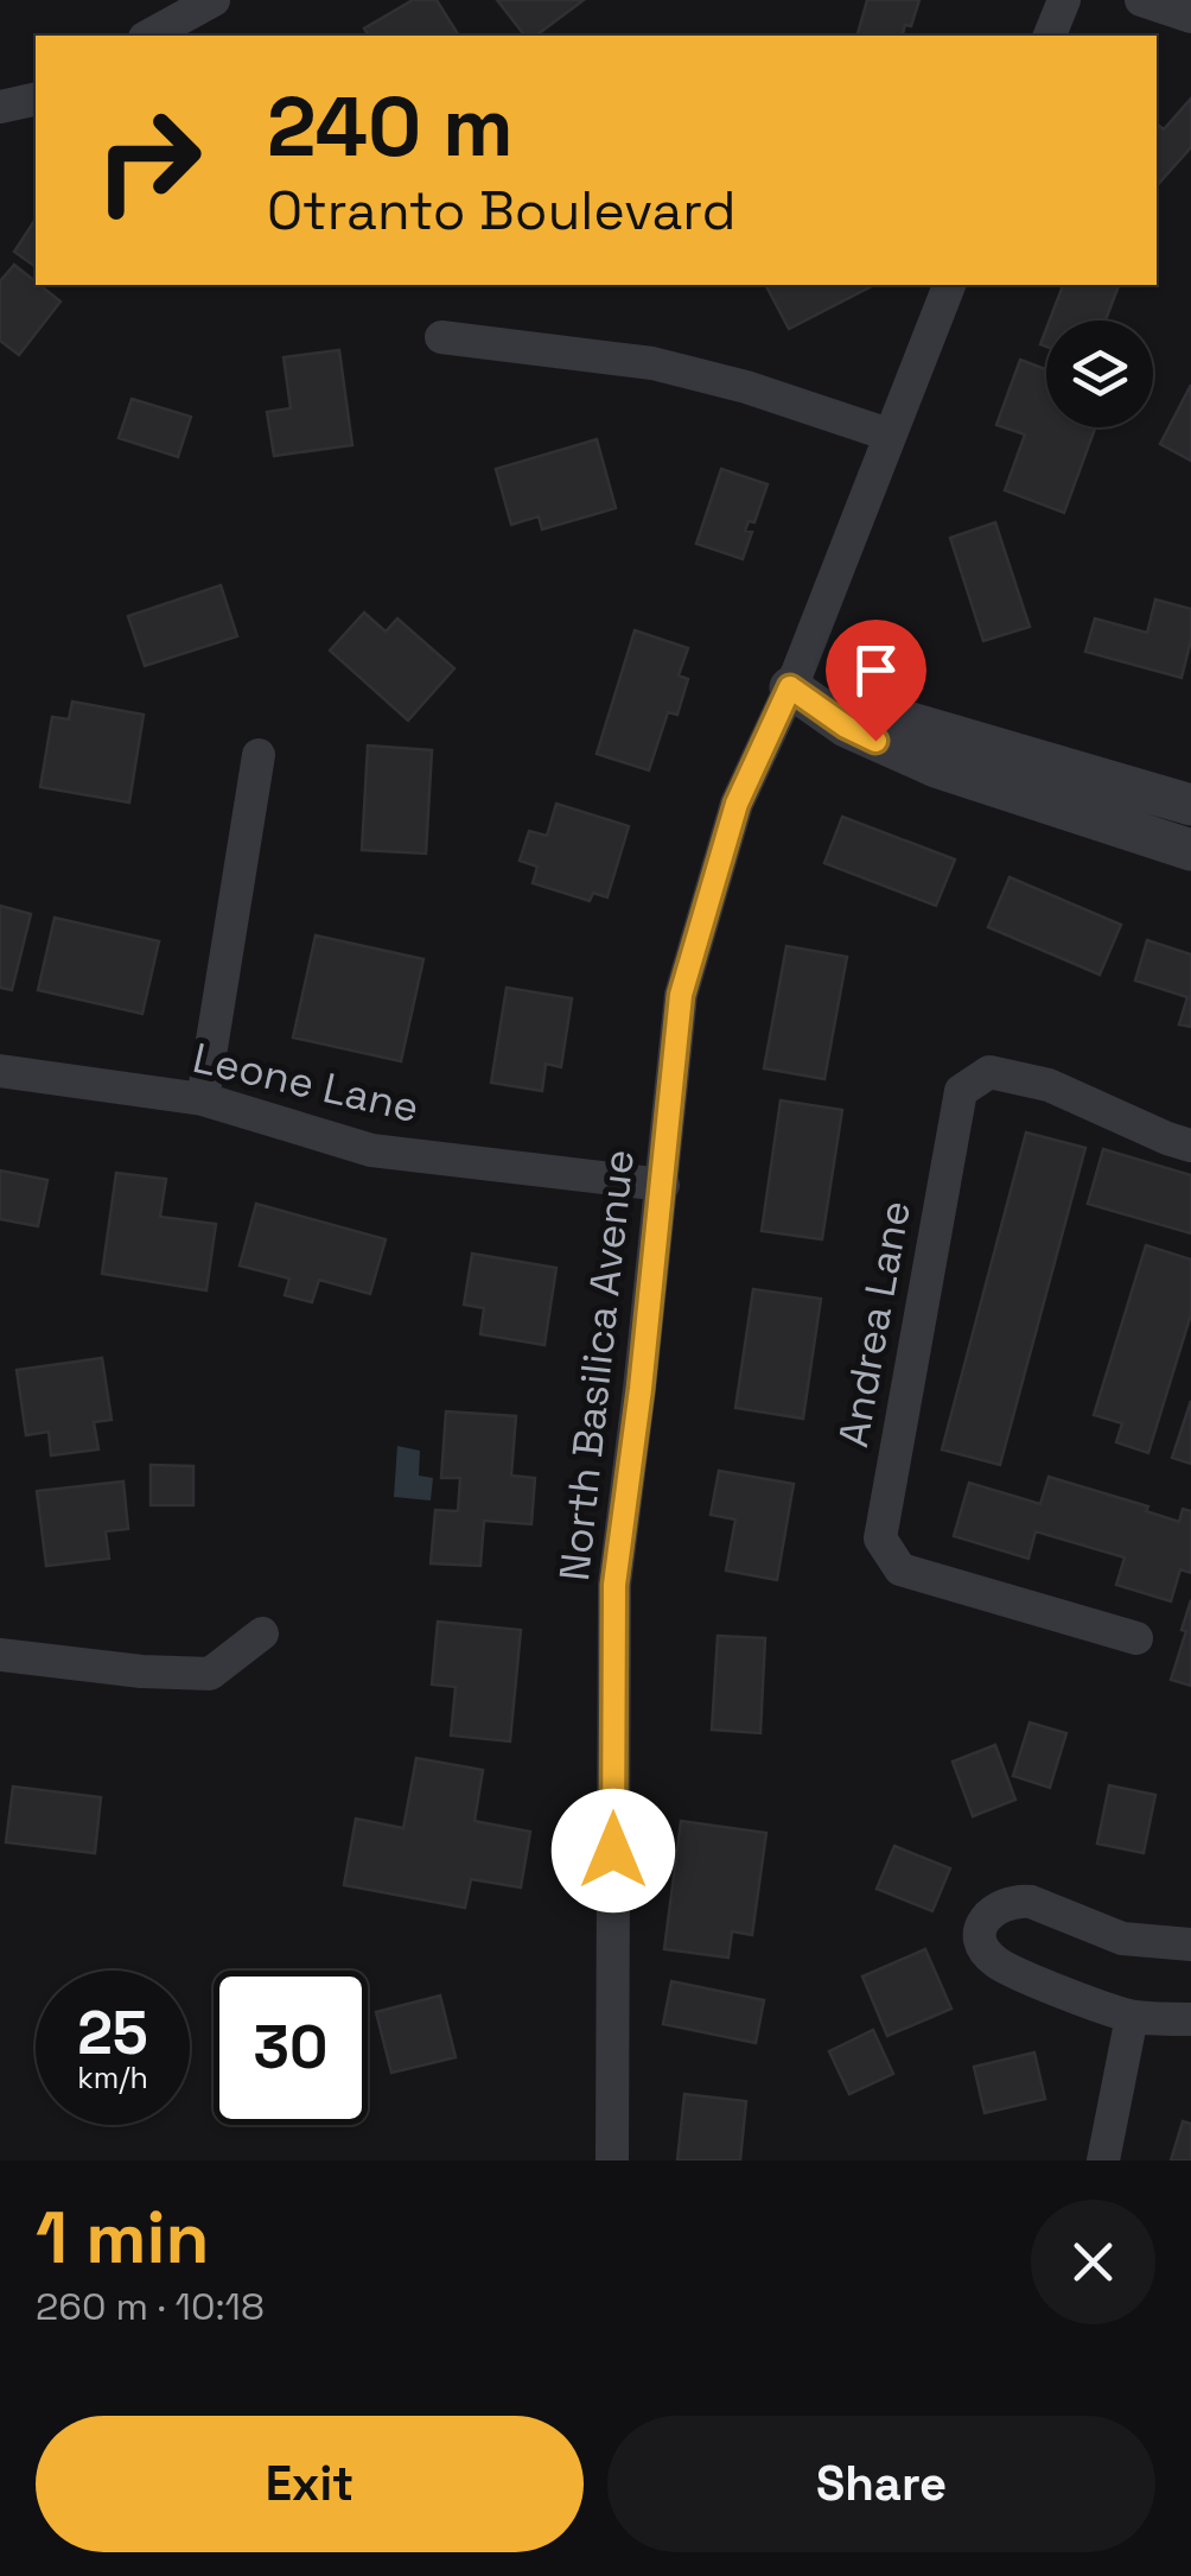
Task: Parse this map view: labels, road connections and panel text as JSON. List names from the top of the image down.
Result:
{
  "streets": {
    "street": ["Leone Lane", "Andrea Lane", "North Basilica Avenue"]
  },
  "crossings": [
    ["Leone Lane", "North Basilica Avenue"]
  ],
  "page": {
    "turn": ["240 m", "Otranto Boulevard"],
    "speed": "25 km/h",
    "limit": "30",
    "heading": ["1 min", "260 m · 10:18"],
    "buttons": ["Exit", "Share"]
  }
}
